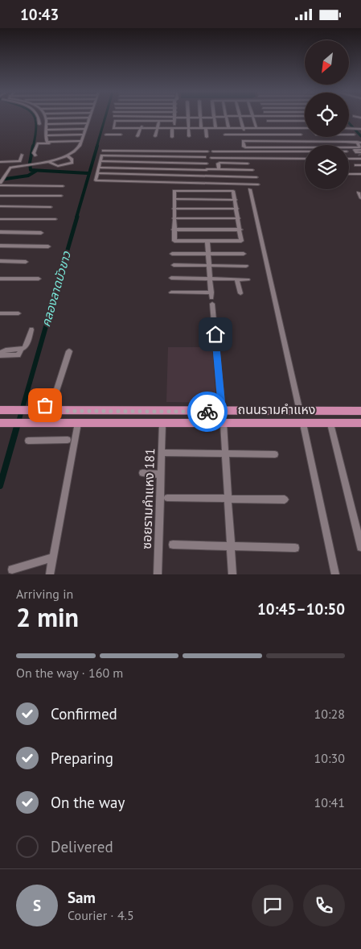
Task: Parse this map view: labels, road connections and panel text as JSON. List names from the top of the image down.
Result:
{
  "streets": {
    "main road": ["ถนนรามคำแหง"],
    "street": ["ซอยรามคำแหง 181"]
  },
  "crossings": [
    ["ถนนรามคำแหง", "ซอยรามคำแหง 181"]
  ],
  "water": ["คลองลาดบัวขาว"],
  "north": "bottom left",
  "page": {
    "status": "10:43",
    "heading": ["2 min", "Arriving in", "10:45–10:50"],
    "panel": ["Sam", "Courier · 4.5"],
    "bar": "On the way · 160 m",
    "list": [
      ["Confirmed", "10:28"],
      ["Preparing", "10:30"],
      ["On the way", "10:41"],
      "Delivered"
    ],
    "round": "S"
  }
}
